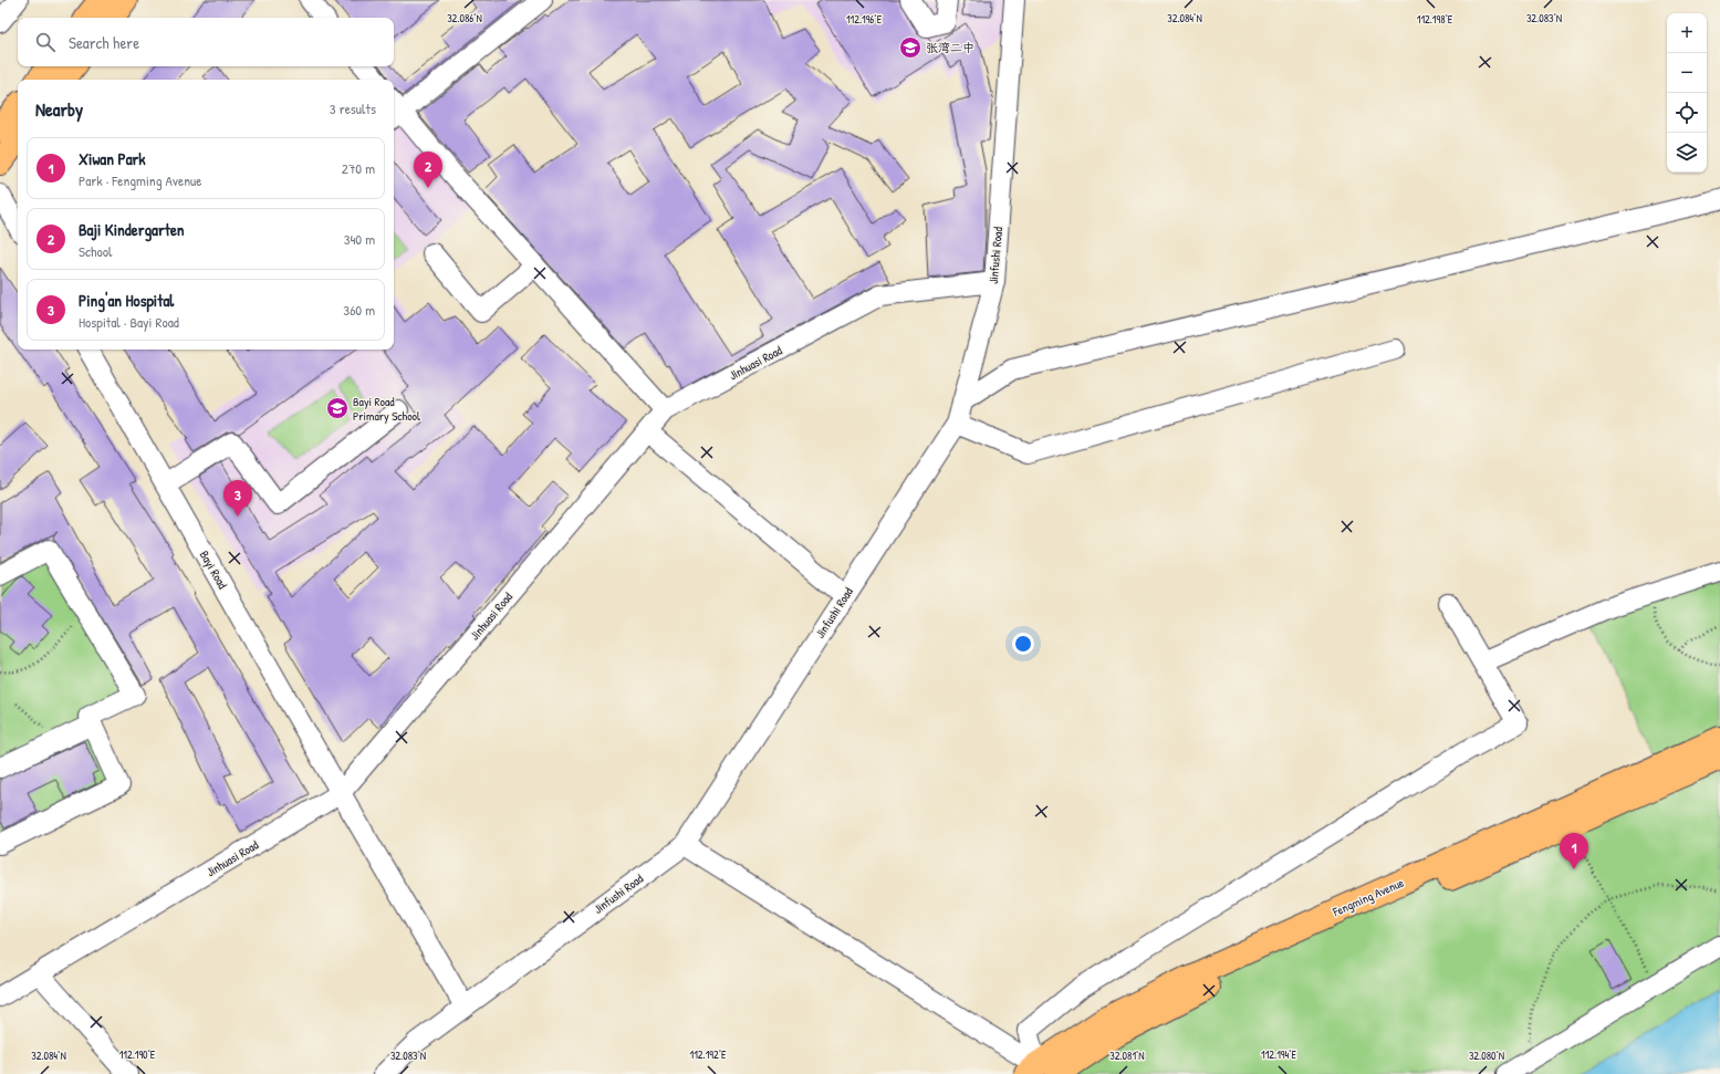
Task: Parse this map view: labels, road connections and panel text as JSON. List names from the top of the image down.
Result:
{
  "streets": {
    "main road": ["Fengming Avenue"],
    "street": ["Jinfushi Road", "Jinhuasi Road", "Bayi Road"]
  },
  "crossings": [
    ["Jinfushi Road", "Jinhuasi Road"],
    ["Jinfushi Road", "Bayi Road"],
    ["Jinhuasi Road", "Bayi Road"]
  ],
  "places": {
    "school or university": ["张湾二中", "Bayi Road Primary School"]
  },
  "page": {
    "map_buttons": ["+", "−"],
    "search": "Search here",
    "heading": ["Nearby", "3 results"],
    "list": [
      {
        "mark": "1",
        "name": "Xiwan Park",
        "note": "Park · Fengming Avenue",
        "value": "270 m"
      },
      {
        "mark": "2",
        "name": "Baji Kindergarten",
        "note": "School",
        "value": "340 m"
      },
      {
        "mark": "3",
        "name": "Ping'an Hospital",
        "note": "Hospital · Bayi Road",
        "value": "360 m"
      }
    ],
    "pins": ["2", "3", "1"]
  },
  "coordinates": [
    "32.086°N",
    "32.084°N",
    "32.083°N",
    "112.196°E",
    "112.198°E",
    "112.190°E",
    "112.192°E",
    "112.194°E",
    "32.081°N",
    "32.080°N"
  ]
}
